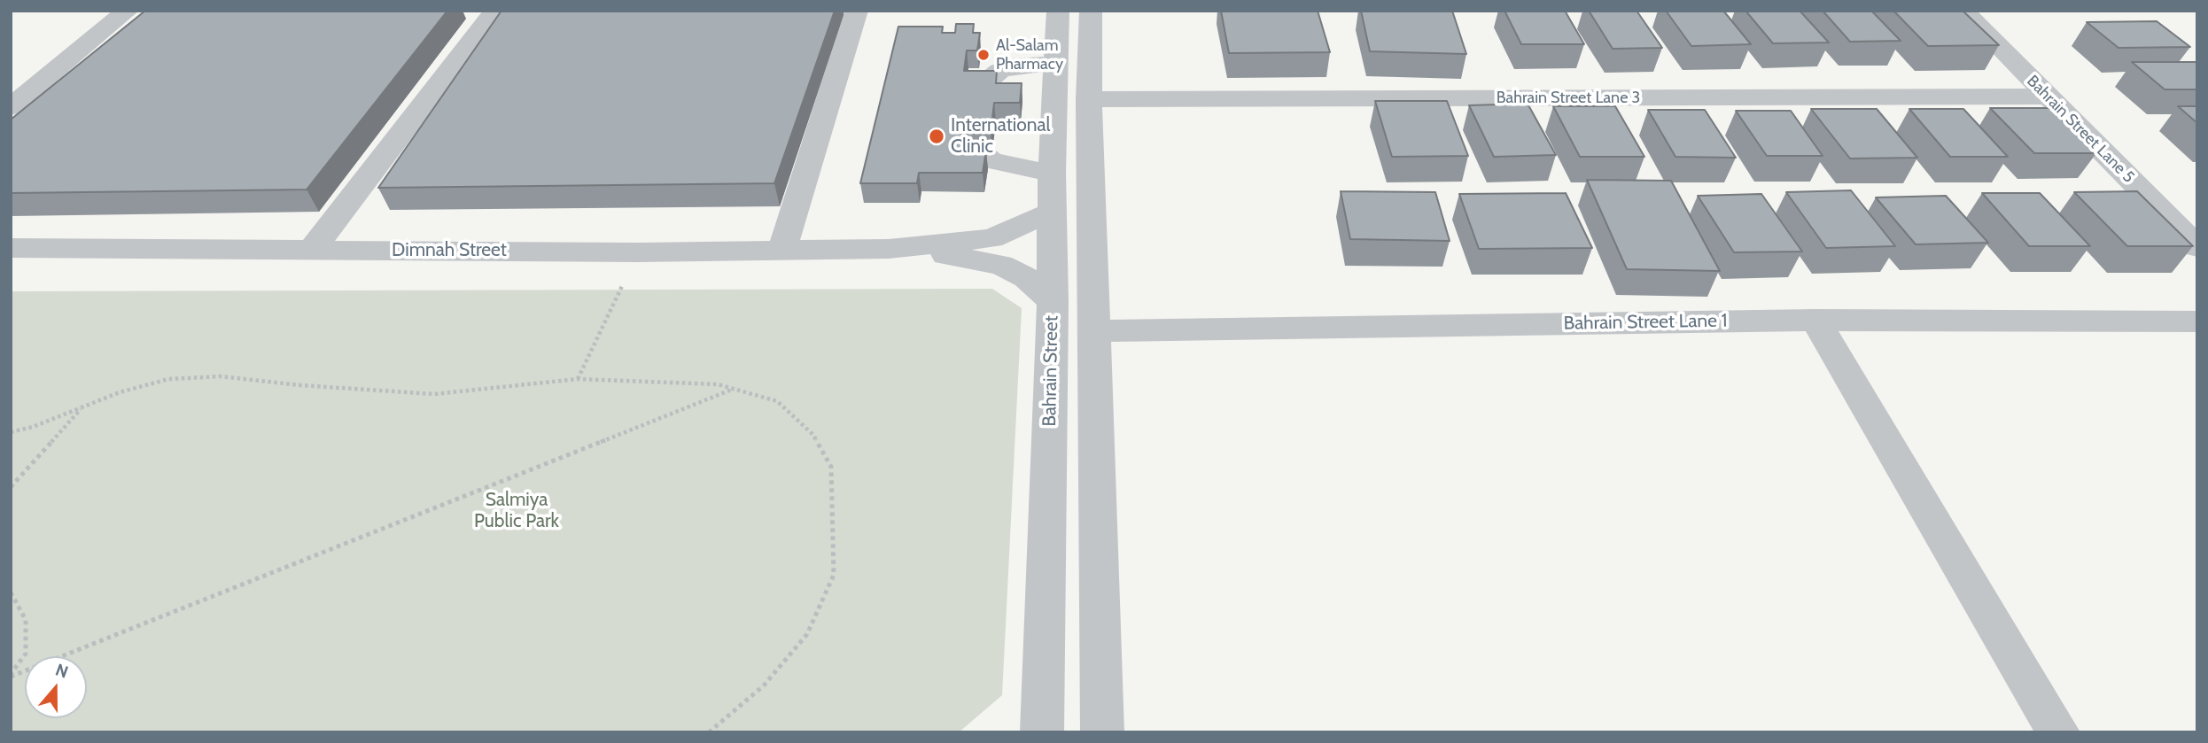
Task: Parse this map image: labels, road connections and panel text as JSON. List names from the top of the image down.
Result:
{
  "streets": {
    "street": [
      "Bahrain Street Lane 3",
      "Bahrain Street Lane 5",
      "Dimnah Street",
      "Bahrain Street Lane 1",
      "Bahrain Street"
    ]
  },
  "crossings": [
    ["Bahrain Street Lane 3", "Bahrain Street Lane 5"],
    ["Dimnah Street", "Bahrain Street"]
  ],
  "parks": ["Salmiya Public Park"],
  "places": ["Al-Salam Pharmacy", "International Clinic"],
  "north": "top"
}
